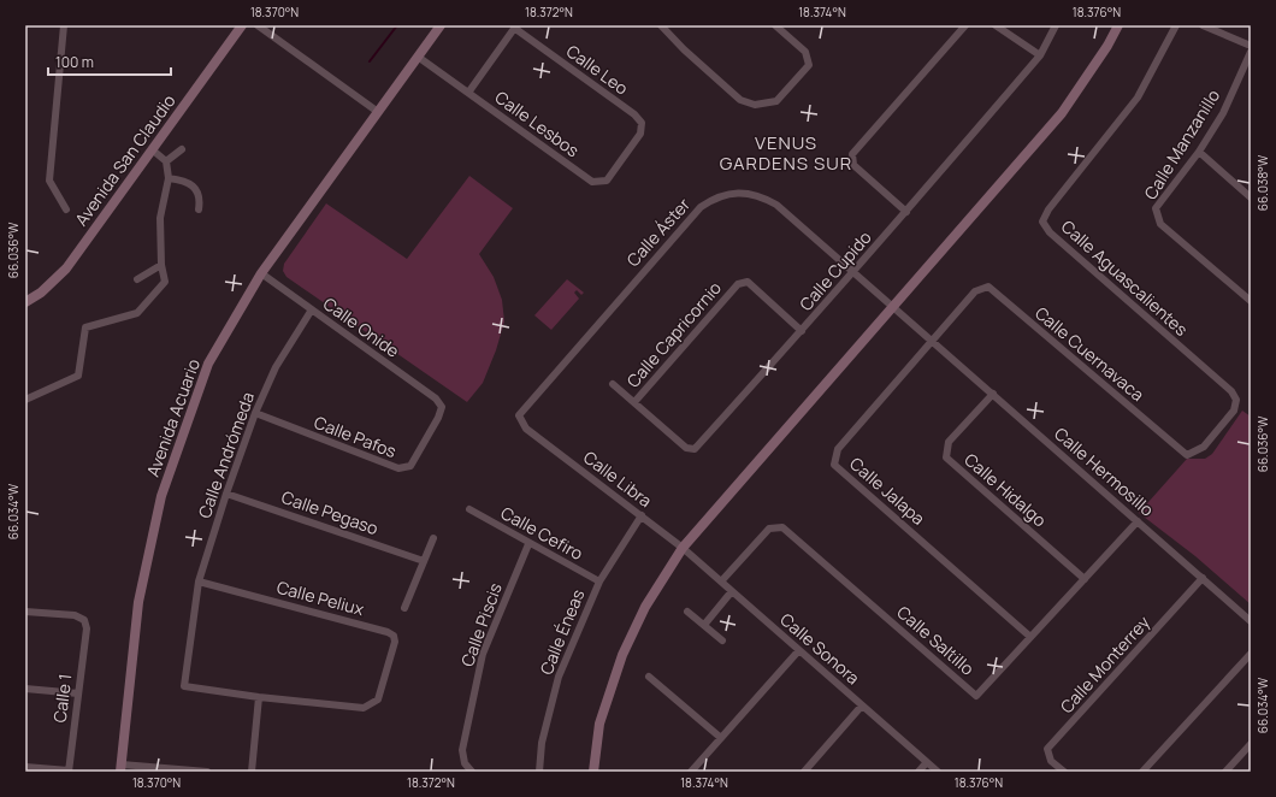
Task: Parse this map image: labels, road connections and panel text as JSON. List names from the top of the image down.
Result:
{
  "streets": {
    "street": [
      "Calle Leo",
      "Calle Lesbos",
      "Calle Manzanillo",
      "Avenida San Claudio",
      "Calle Áster",
      "Calle Cupido",
      "Calle Aguascalientes",
      "Calle Onide",
      "Calle Capricornio",
      "Calle Cuernavaca",
      "Avenida Acuario",
      "Calle Pafos",
      "Calle Andrómeda",
      "Calle Hermosillo",
      "Calle Libra",
      "Calle Hidalgo",
      "Calle Jalapa",
      "Calle Pegaso",
      "Calle Cefiro",
      "Calle Peliux",
      "Calle Piscis",
      "Calle Éneas",
      "Calle Saltillo",
      "Calle Sonora",
      "Calle Monterrey",
      "Calle 1"
    ]
  },
  "crossings": [
    ["Calle Leo", "Calle Lesbos"],
    ["Calle Lesbos", "Avenida Acuario"],
    ["Calle Áster", "Calle Cupido"],
    ["Calle Áster", "Calle Hermosillo"],
    ["Calle Áster", "Calle Libra"],
    ["Calle Cupido", "Calle Capricornio"],
    ["Calle Aguascalientes", "Calle Cuernavaca"],
    ["Calle Onide", "Avenida Acuario"],
    ["Calle Onide", "Calle Pafos"],
    ["Calle Onide", "Calle Andrómeda"],
    ["Calle Cuernavaca", "Calle Jalapa"],
    ["Calle Pafos", "Calle Andrómeda"],
    ["Calle Andrómeda", "Calle Pegaso"],
    ["Calle Andrómeda", "Calle Peliux"],
    ["Calle Hermosillo", "Calle Hidalgo"],
    ["Calle Hermosillo", "Calle Jalapa"],
    ["Calle Hermosillo", "Calle Saltillo"],
    ["Calle Hermosillo", "Calle Monterrey"],
    ["Calle Libra", "Calle Éneas"],
    ["Calle Libra", "Calle Sonora"],
    ["Calle Hidalgo", "Calle Saltillo"],
    ["Calle Jalapa", "Calle Saltillo"],
    ["Calle Cefiro", "Calle Piscis"],
    ["Calle Cefiro", "Calle Éneas"],
    ["Calle Saltillo", "Calle Sonora"]
  ],
  "districts": ["VENUS GARDENS SUR"],
  "scale_bar": "100 m",
  "coordinates": [
    "18.370°N",
    "18.372°N",
    "18.374°N",
    "18.376°N",
    "66.038°W",
    "66.036°W",
    "66.034°W"
  ]
}
